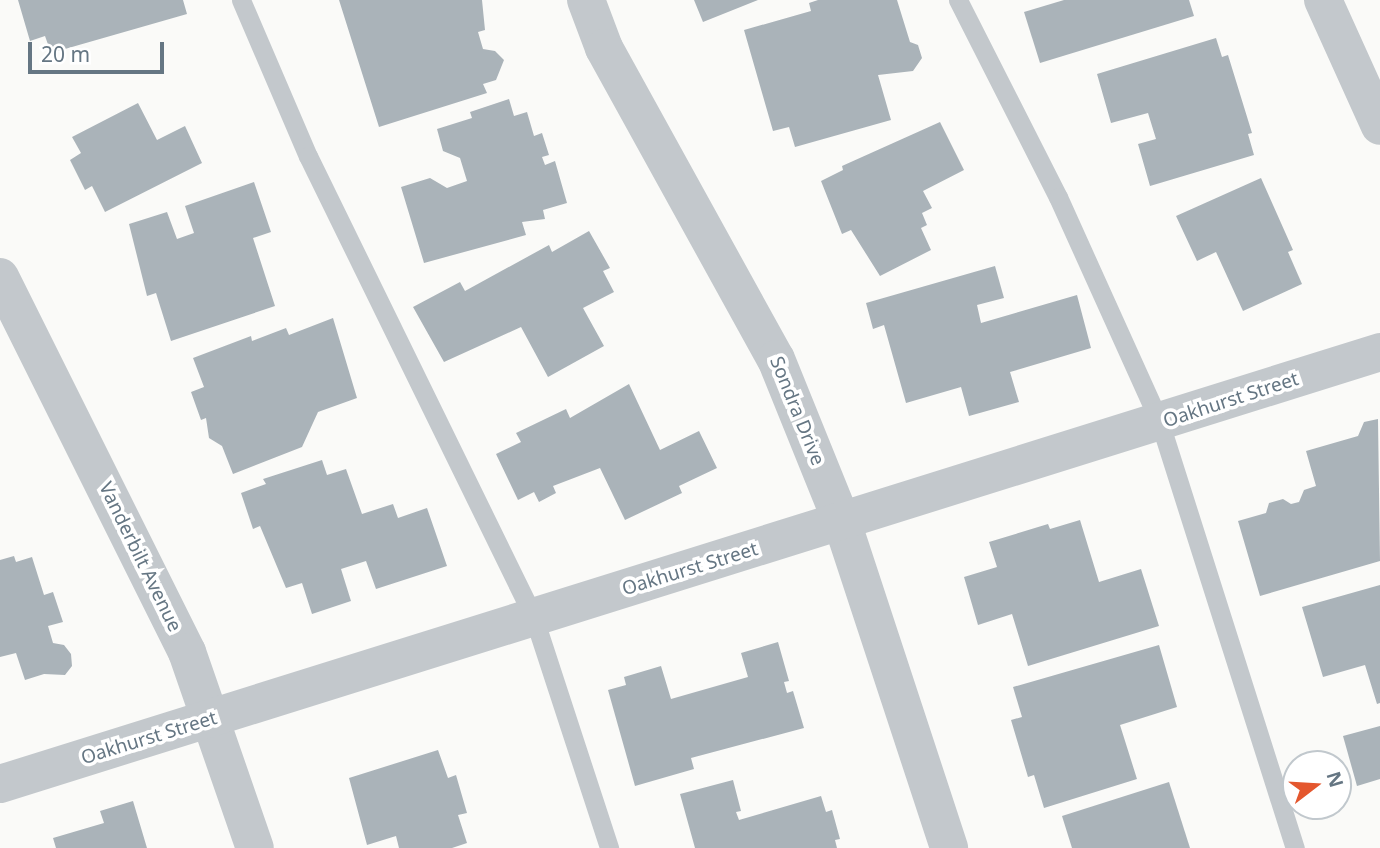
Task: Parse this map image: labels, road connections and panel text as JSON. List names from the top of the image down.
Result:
{
  "streets": {
    "street": ["Oakhurst Street", "Sondra Drive", "Vanderbilt Avenue"]
  },
  "crossings": [
    ["Oakhurst Street", "Sondra Drive"],
    ["Oakhurst Street", "Vanderbilt Avenue"]
  ],
  "scale_bar": "20 m",
  "north": "right"
}
